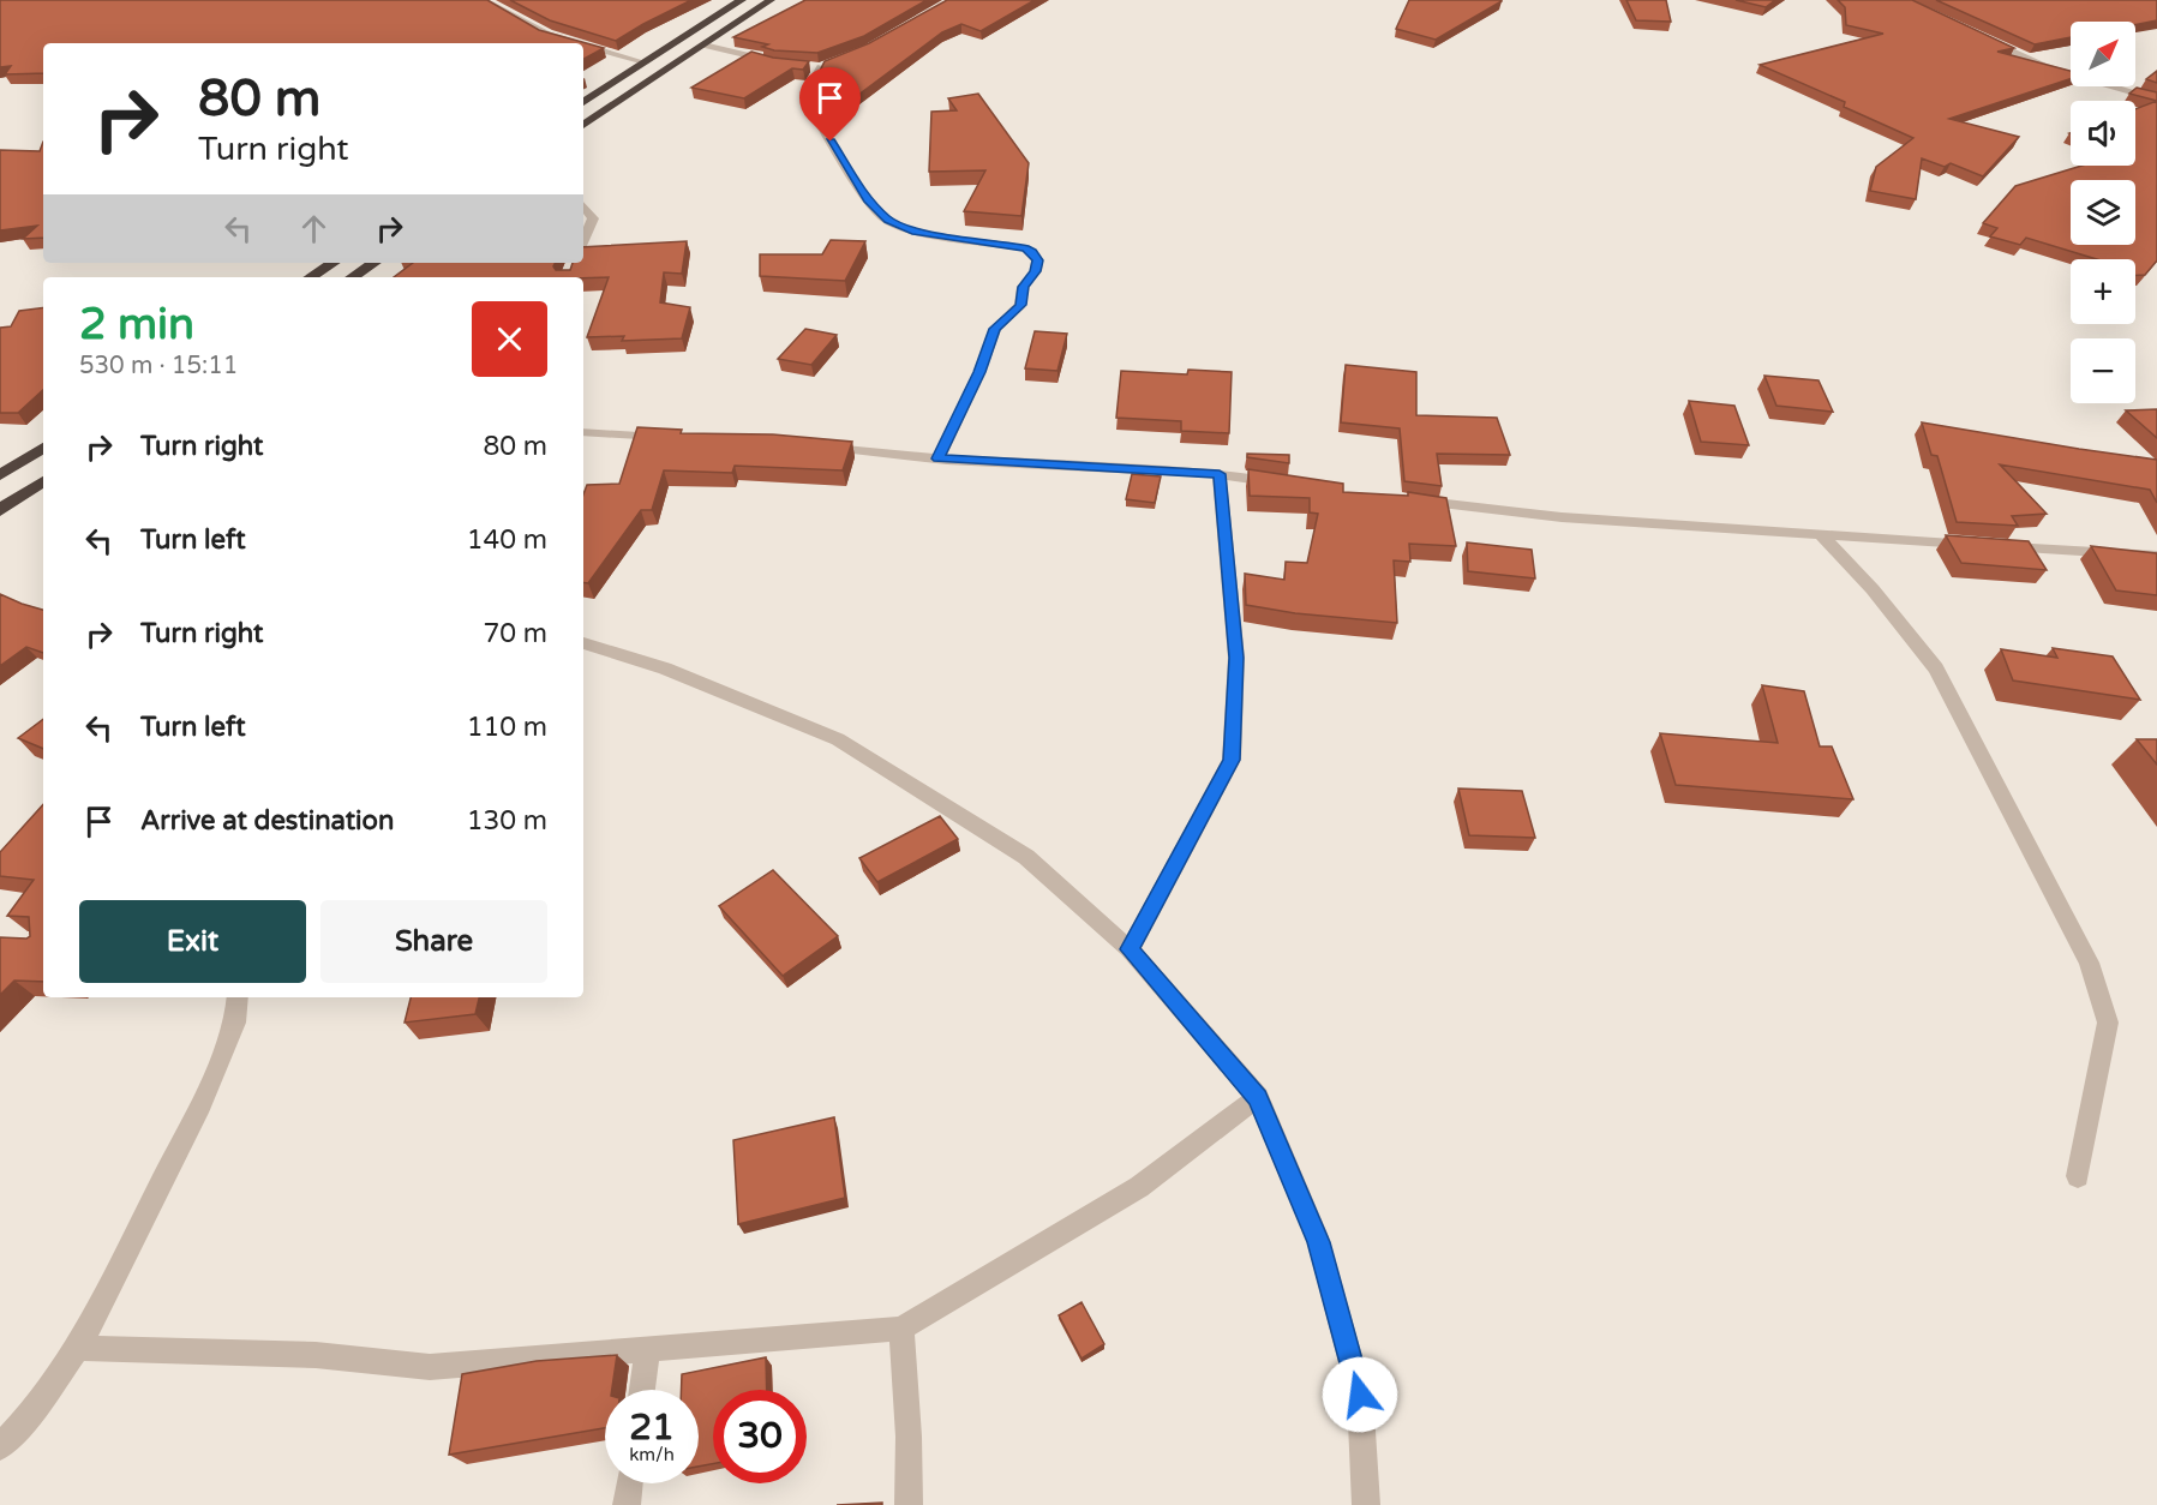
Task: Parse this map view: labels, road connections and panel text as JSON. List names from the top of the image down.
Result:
{
  "north": "top right",
  "page": {
    "map_buttons": ["+", "−"],
    "turn": ["80 m", "Turn right"],
    "heading": ["2 min", "530 m · 15:11"],
    "list": [
      {
        "name": "Turn right",
        "value": "80 m"
      },
      {
        "name": "Turn left",
        "value": "140 m"
      },
      {
        "name": "Turn right",
        "value": "70 m"
      },
      {
        "name": "Turn left",
        "value": "110 m"
      },
      {
        "name": "Arrive at destination",
        "value": "130 m"
      }
    ],
    "buttons": ["Exit", "Share"],
    "speed": "21 km/h",
    "limit": "30"
  }
}
